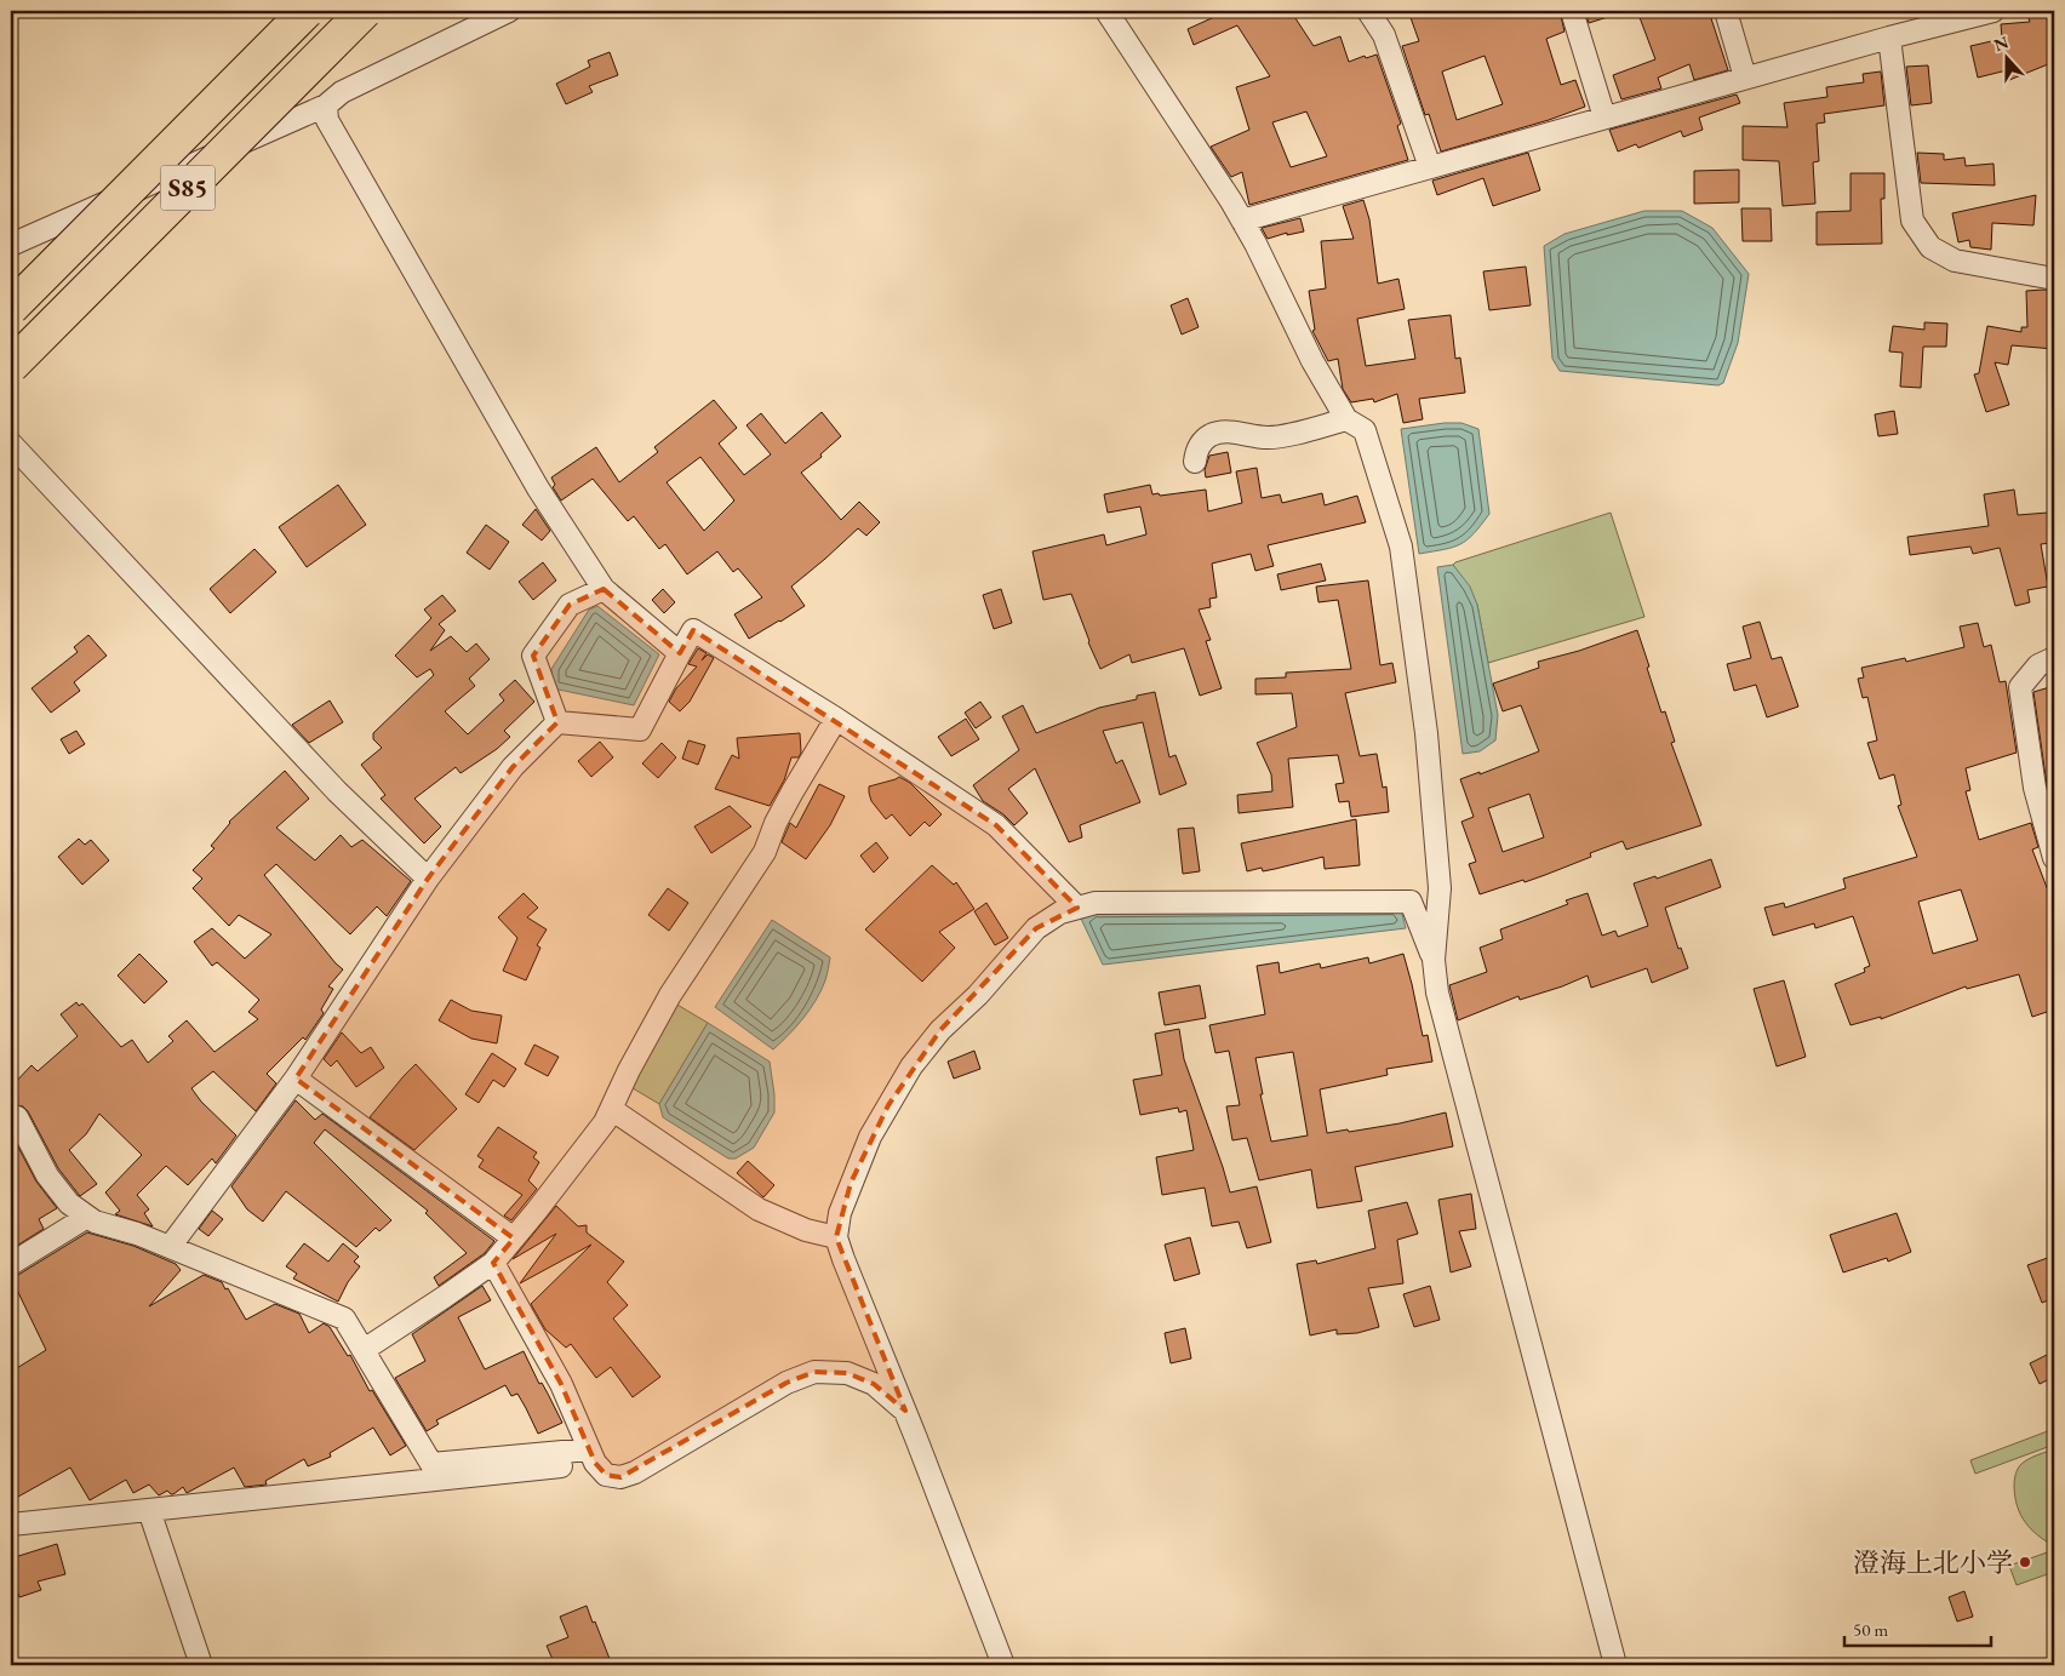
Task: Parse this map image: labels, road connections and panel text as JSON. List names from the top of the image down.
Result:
{
  "streets": {
    "highway": ["S85"]
  },
  "places": ["澄海上北小学"],
  "scale_bar": "50 m",
  "north": "top"
}
